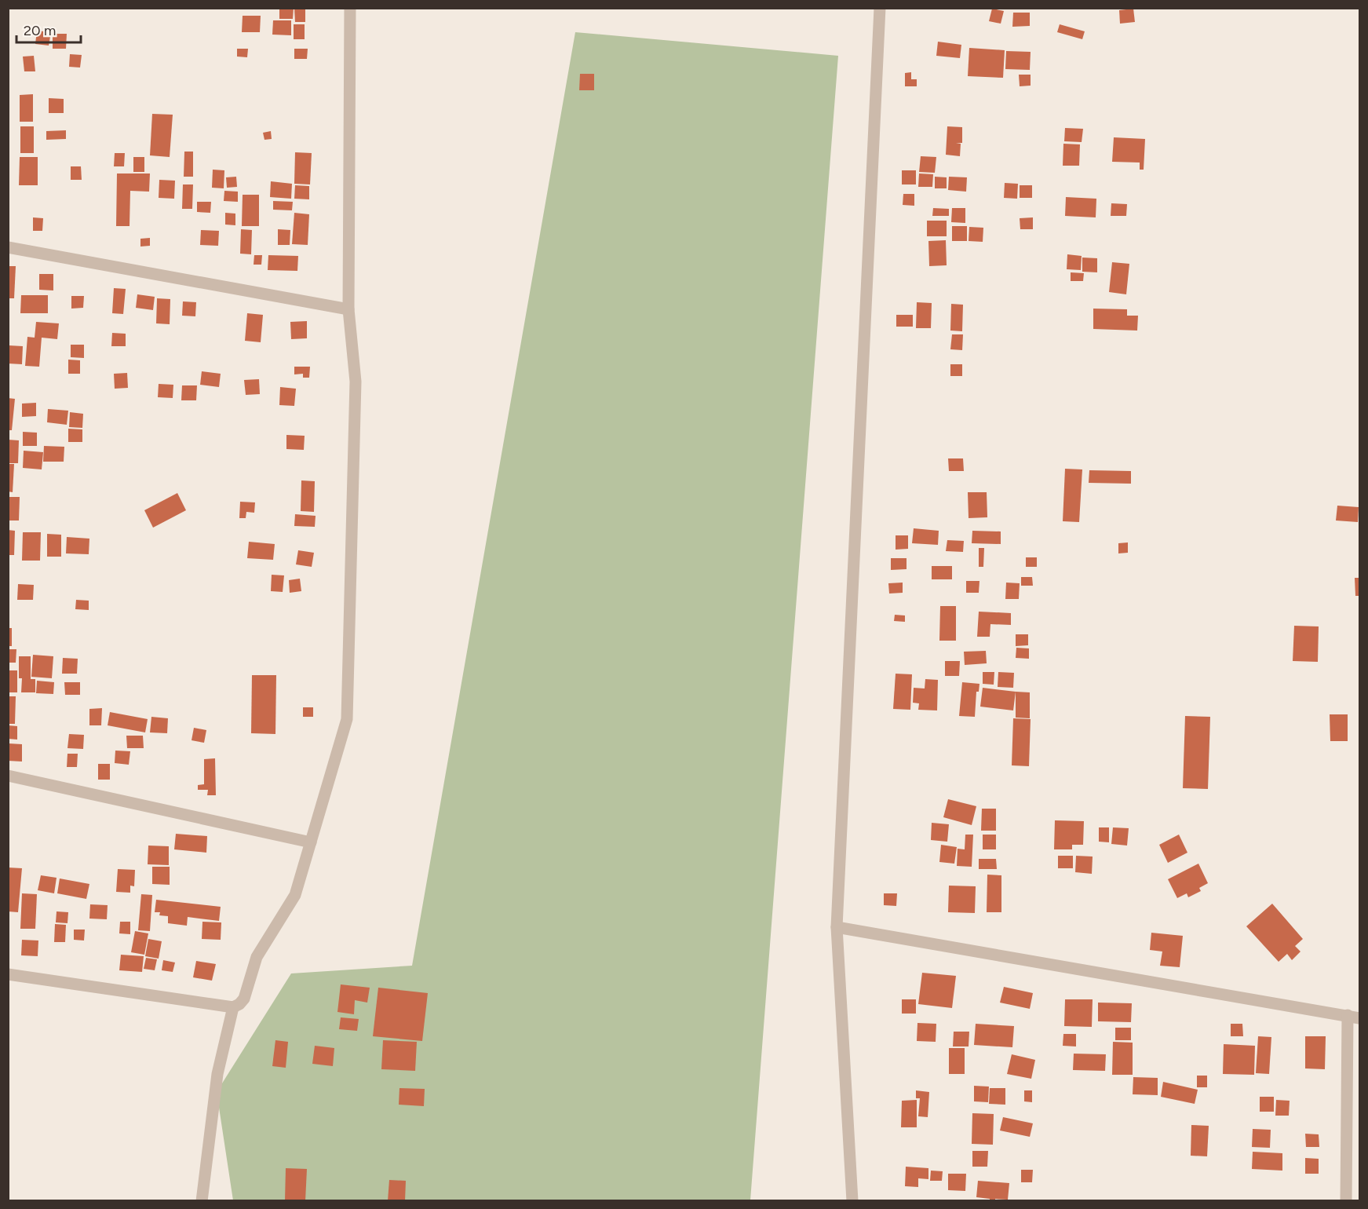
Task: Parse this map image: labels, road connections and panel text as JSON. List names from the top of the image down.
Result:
{
  "scale_bar": "20 m"
}
